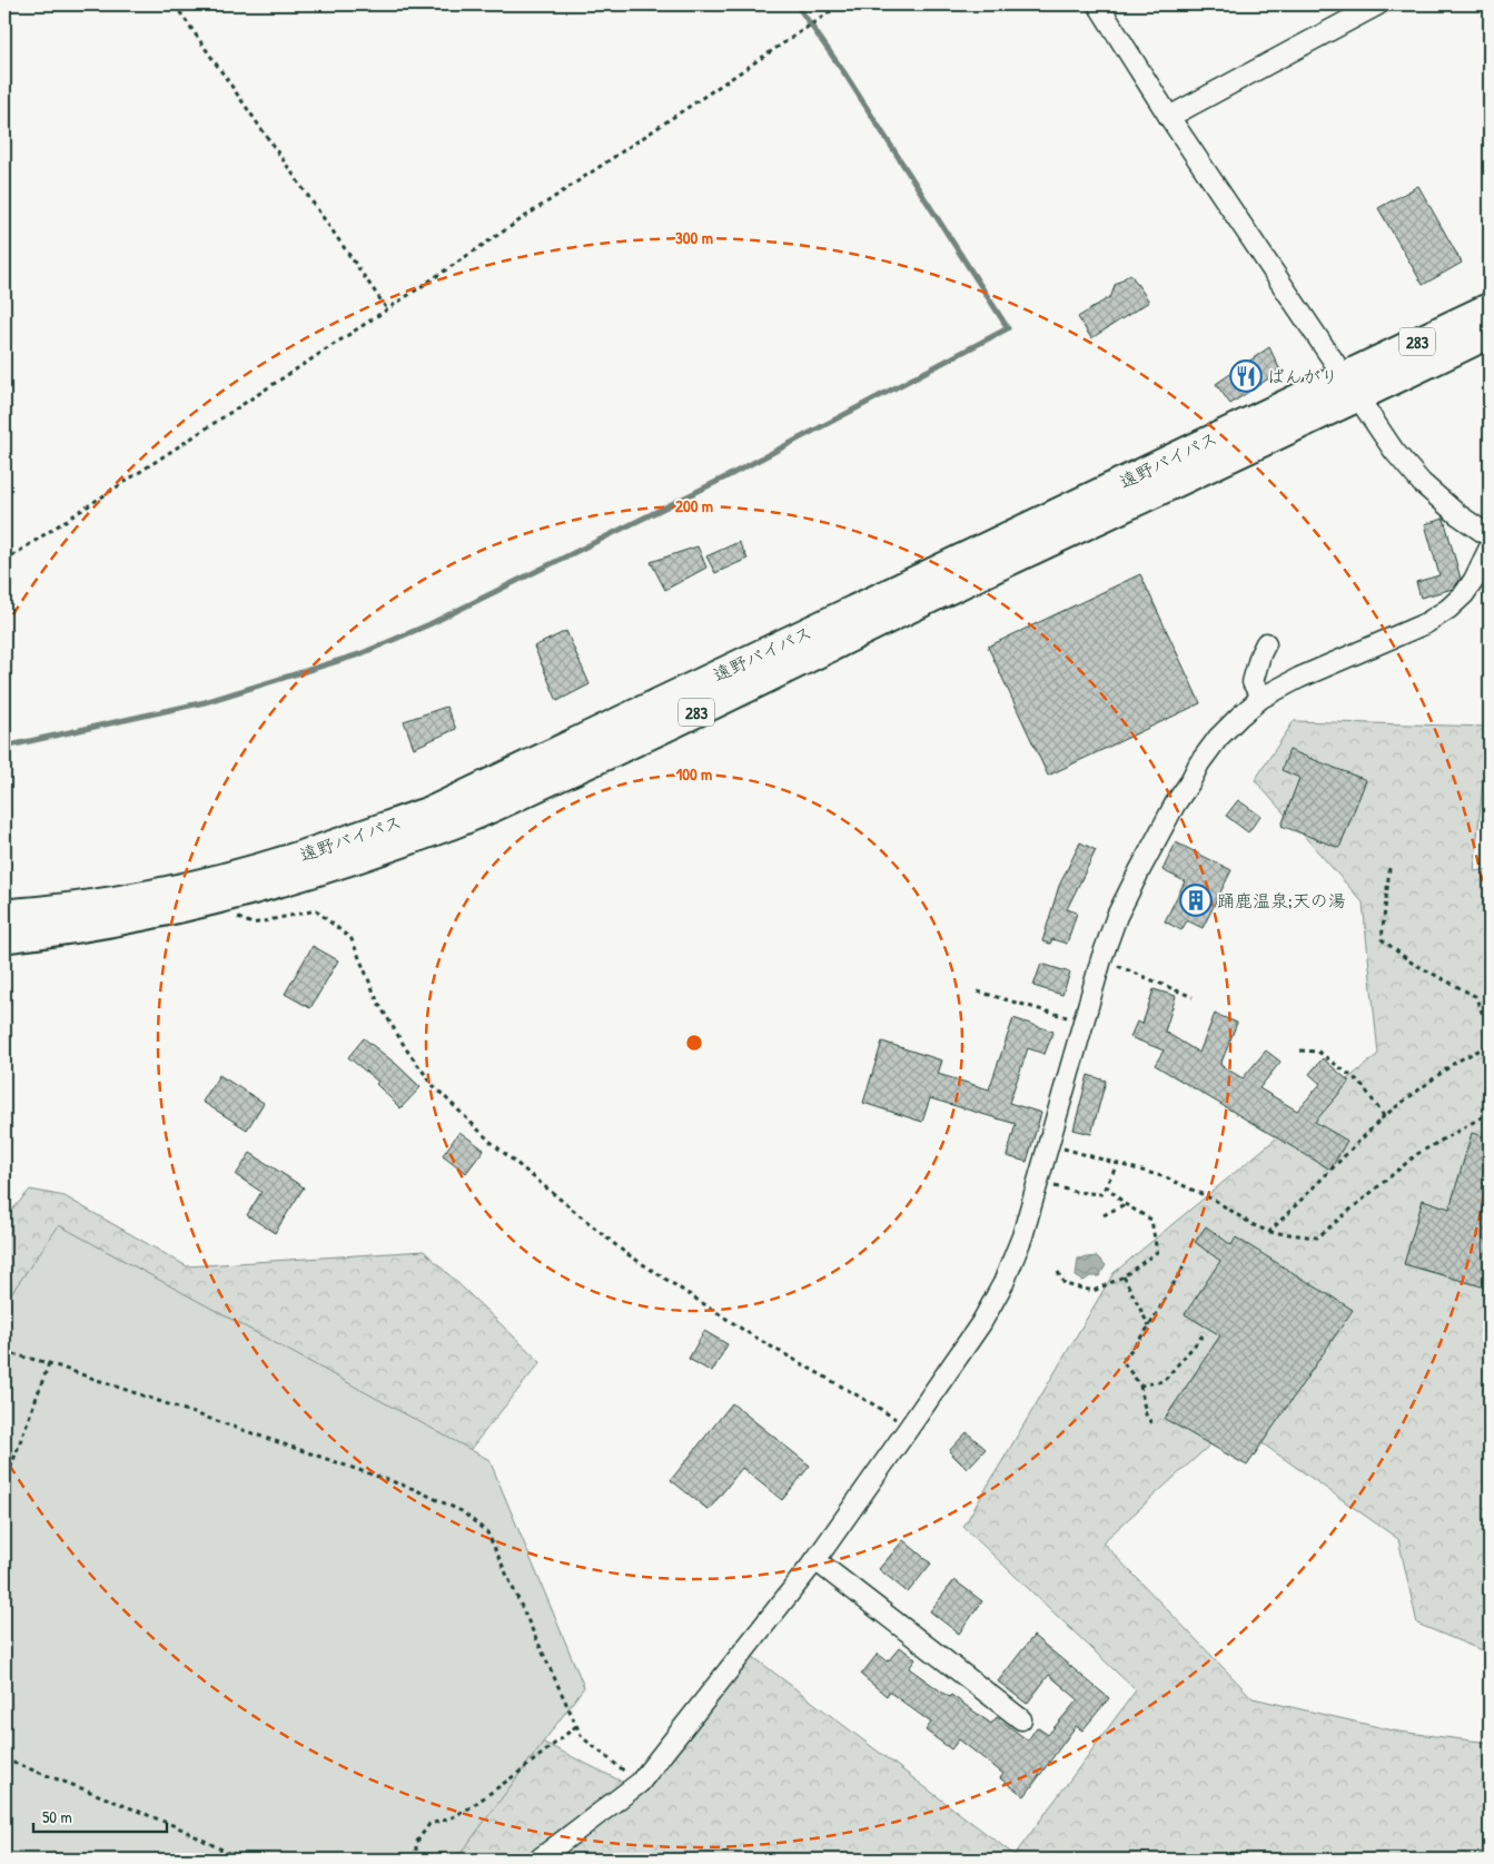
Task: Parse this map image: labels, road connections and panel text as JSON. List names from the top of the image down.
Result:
{
  "streets": {
    "highway": ["283", "遠野バイパス"]
  },
  "places": {
    "restaurant": ["ばんがり"],
    "building": ["踊鹿温泉;天の湯"]
  },
  "scale_bar": "50 m",
  "rings": ["300 m", "200 m", "100 m"]
}
